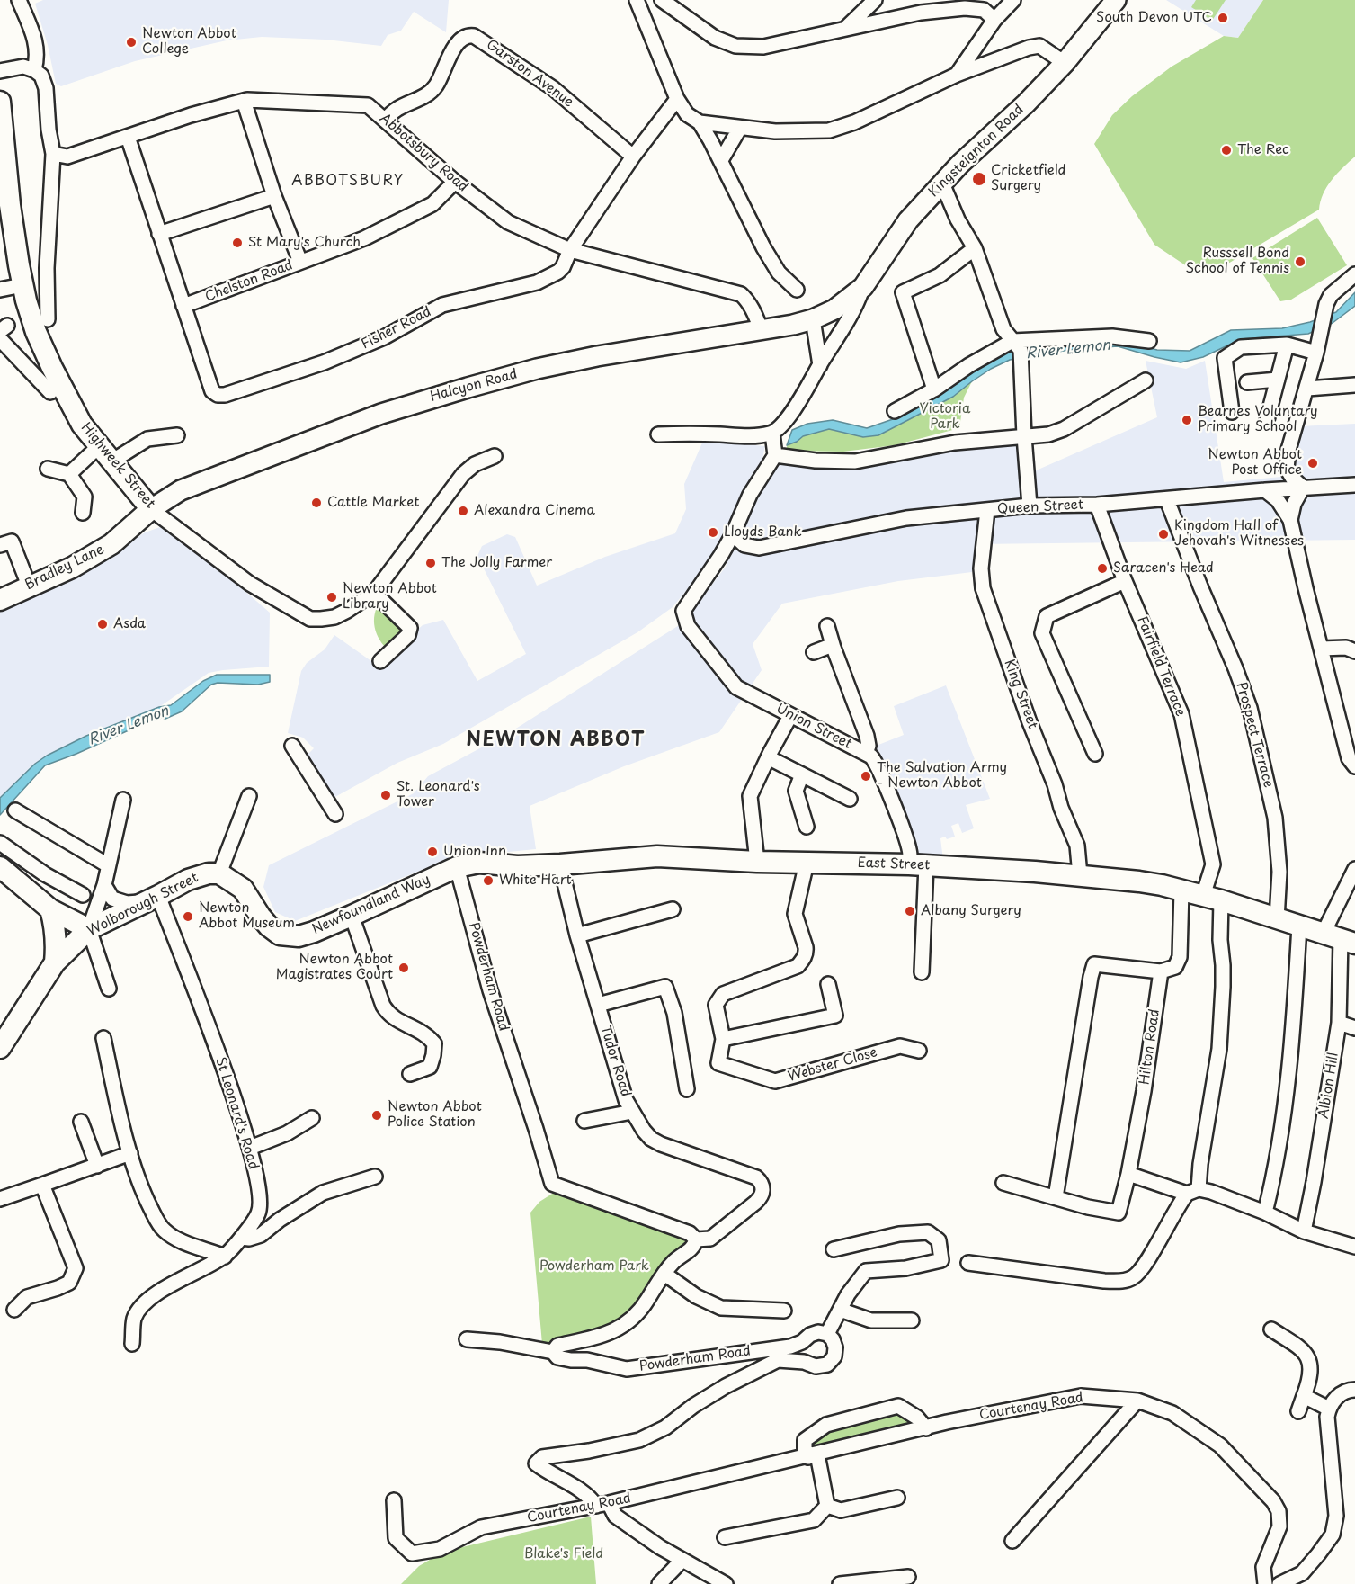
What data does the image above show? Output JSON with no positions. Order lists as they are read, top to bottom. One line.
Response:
{"streets":{"main road":["Kingsteignton Road","Halcyon Road","Highweek Street","Bradley Lane","East Street","Wolborough Street","Newfoundland Way"],"street":["Garston Avenue","Abbotsbury Road","Chelston Road","Fisher Road","Queen Street","Fairfield Terrace","King Street","Union Street","Prospect Terrace","Powderham Road","Hilton Road","Tudor Road","Webster Close","Albion Hill","St Leonard's Road","Courtenay Road"]},"crossings":[["Garston Avenue","Abbotsbury Road"],["Garston Avenue","Fisher Road"],["Kingsteignton Road","Halcyon Road"],["Abbotsbury Road","Chelston Road"],["Abbotsbury Road","Fisher Road"],["Abbotsbury Road","Halcyon Road"],["Chelston Road","Fisher Road"],["Halcyon Road","Highweek Street"],["Halcyon Road","Bradley Lane"],["Highweek Street","Bradley Lane"],["Queen Street","Fairfield Terrace"],["Queen Street","King Street"],["Queen Street","Union Street"],["Queen Street","Prospect Terrace"],["Fairfield Terrace","East Street"],["King Street","East Street"],["Union Street","East Street"],["Prospect Terrace","East Street"],["East Street","Newfoundland Way"],["East Street","Powderham Road"],["East Street","Tudor Road"],["East Street","Webster Close"],["East Street","Albion Hill"],["Wolborough Street","Newfoundland Way"],["Wolborough Street","St Leonard's Road"],["Newfoundland Way","Powderham Road"],["Powderham Road","Tudor Road"],["Powderham Road","Courtenay Road"]],"districts":["ABBOTSBURY","NEWTON ABBOT"],"water":["River Lemon"],"parks":["Victoria Park","Powderham Park","Blake's Field"],"places":["South Devon UTC","Newton Abbot College","The Rec","Cricketfield Surgery","St Mary's Church","Russsell Bond School of Tennis","Bearnes Voluntary Primary School","Newton Abbot Post Office","Cattle Market","Alexandra Cinema","Lloyds Bank","Kingdom Hall of Jehovah's Witnesses","The Jolly Farmer","Saracen's Head","Newton Abbot Library","Asda","The Salvation Army - Newton Abbot","St. Leonard's Tower","Union Inn","White Hart","Albany Surgery","Newton Abbot Museum","Newton Abbot Magistrates Court","Newton Abbot Police Station"]}
